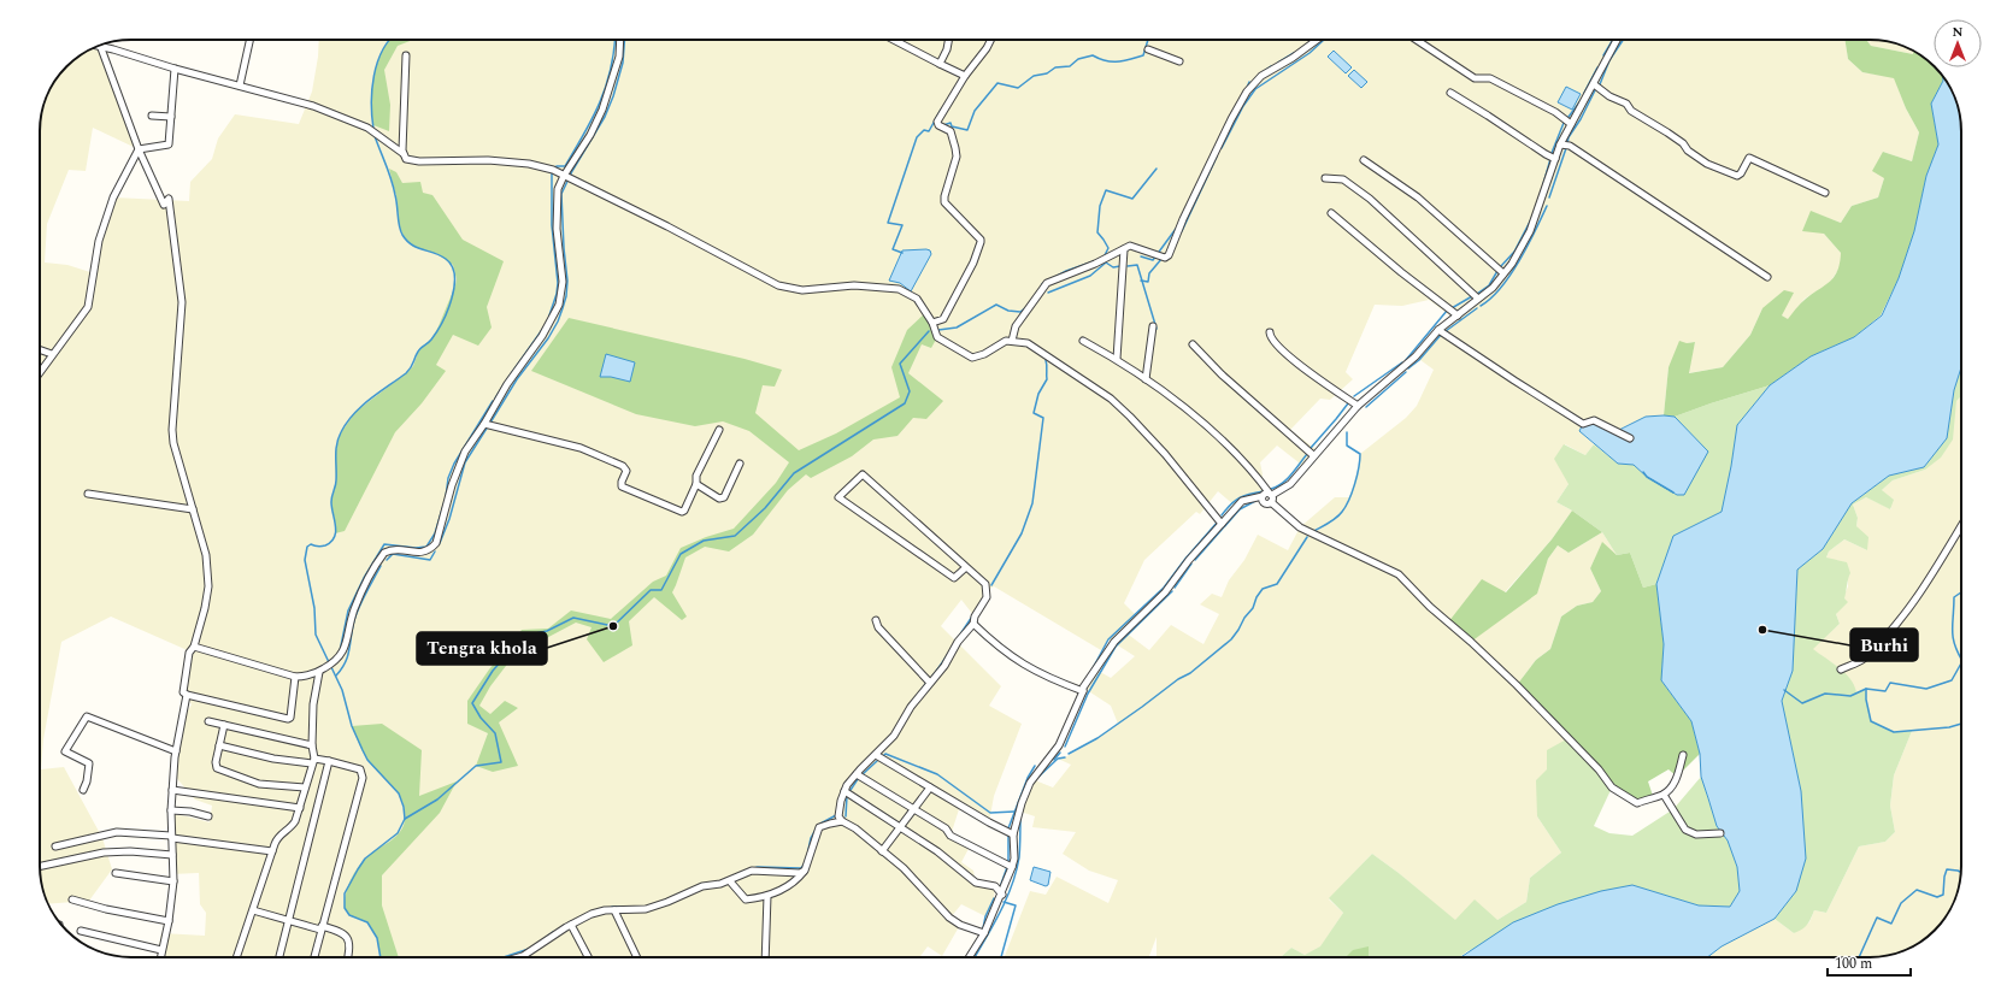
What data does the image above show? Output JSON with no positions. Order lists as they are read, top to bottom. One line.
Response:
{"places":["Tengra khola","Burhi"],"scale_bar":"100 m","north":"top"}
